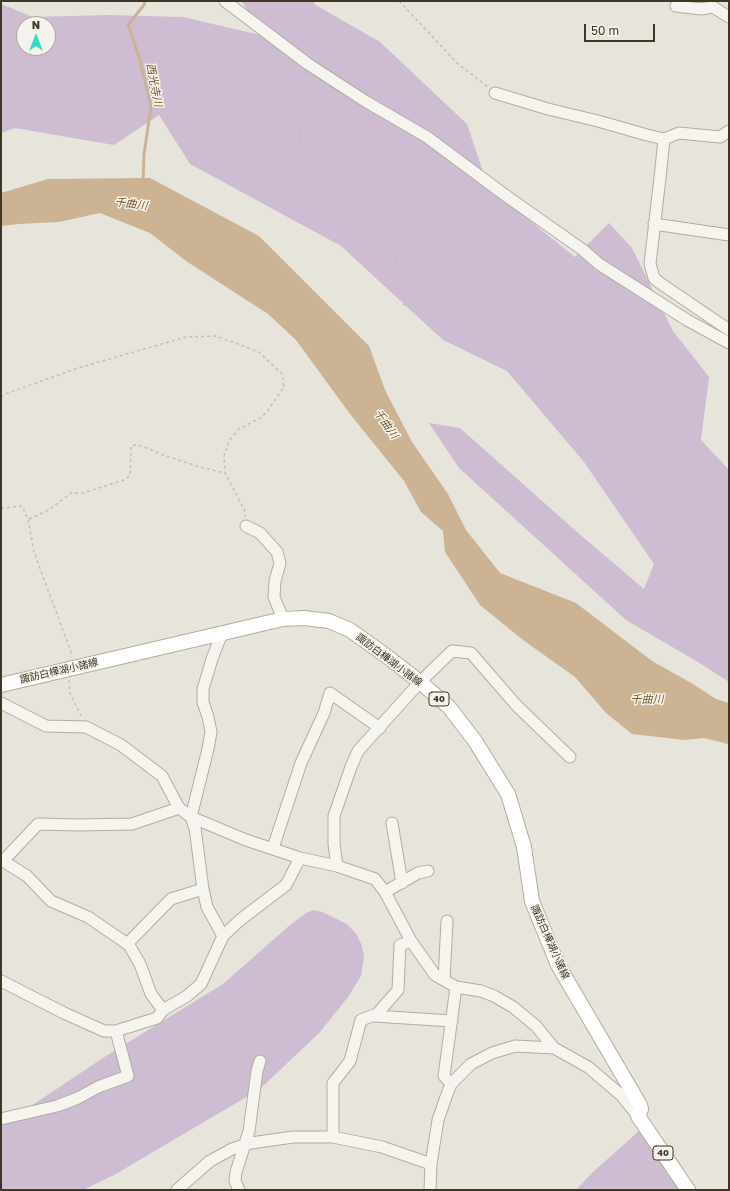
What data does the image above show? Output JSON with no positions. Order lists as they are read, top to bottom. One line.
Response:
{"streets":{"main road":["諏訪白樺湖小諸線","40"]},"water":["西光寺川","千曲川"],"scale_bar":"50 m","north":"top"}
